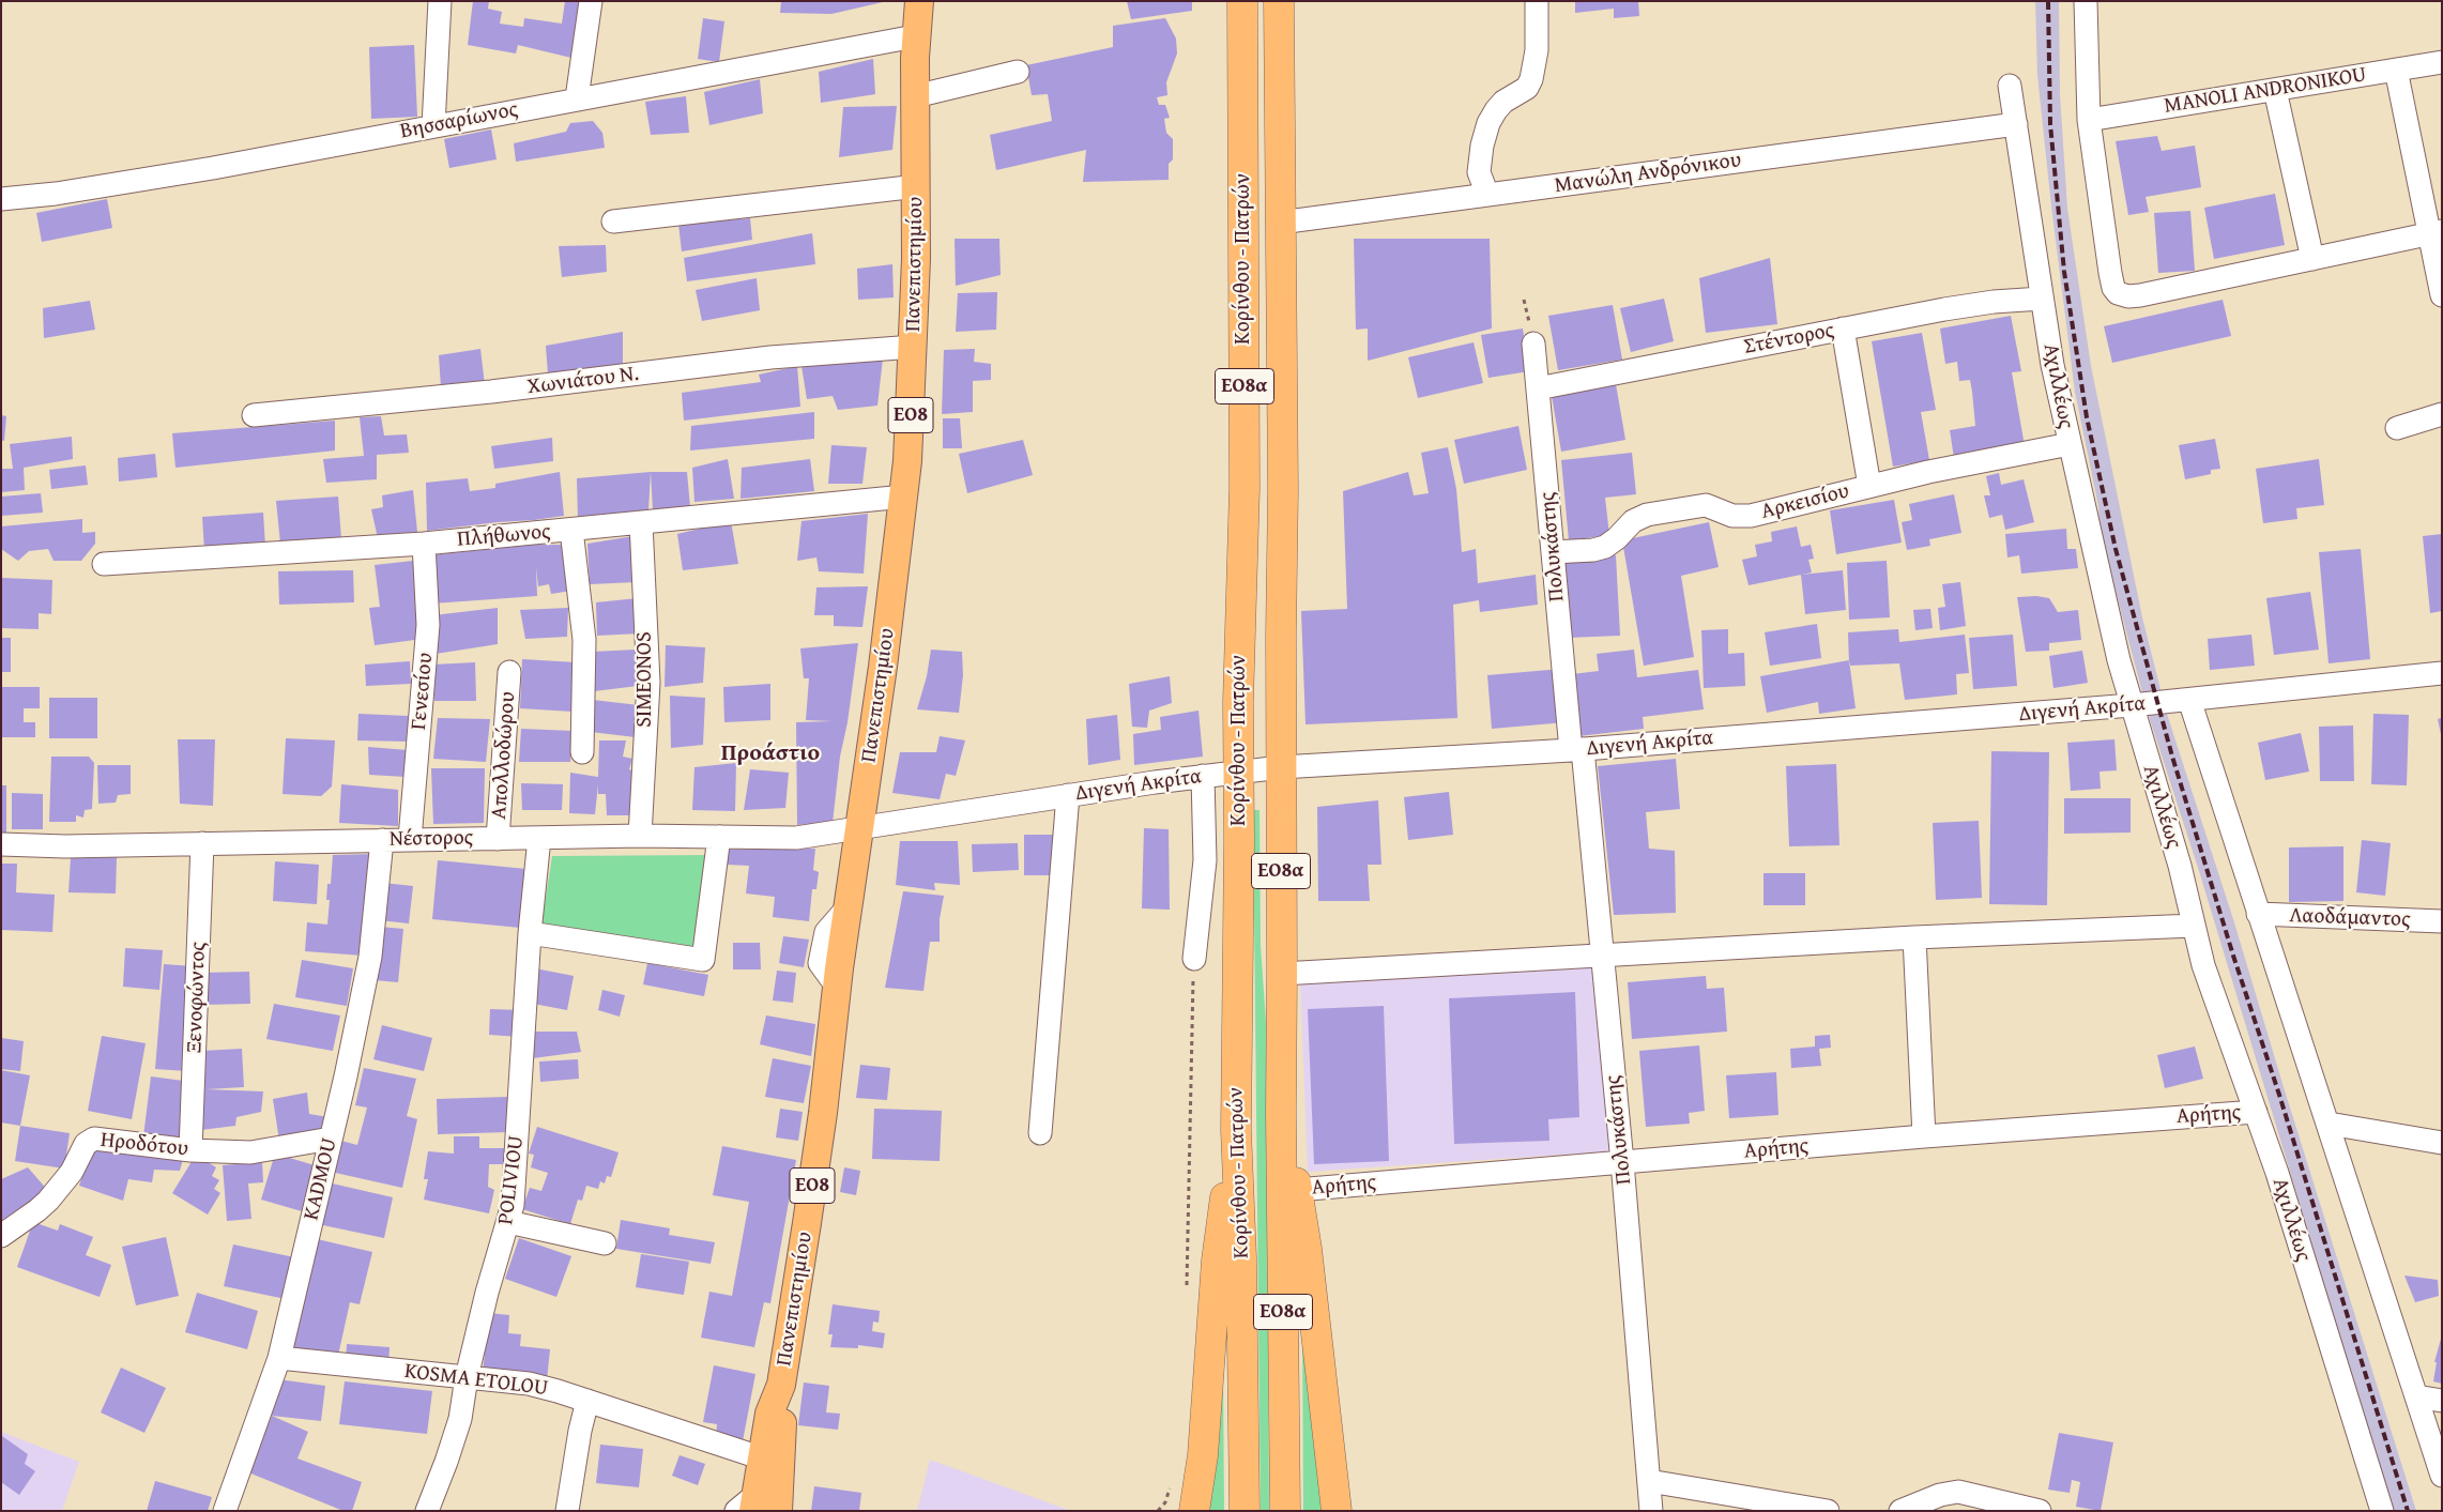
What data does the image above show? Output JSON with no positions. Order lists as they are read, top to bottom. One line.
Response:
{"streets":{"highway":["Κορίνθου - Πατρών","ΕΟ8α"],"main road":["Πανεπιστημίου","ΕΟ8"],"street":["MANOLI ANDRONIKOU","Βησσαρίωνος","Μανώλη Ανδρόνικου","Στέντορος","Χωνιάτου Ν.","Αχιλλέως","Αρκεισίου","Πλήθωνος","Πολυκάστης","SIMEONOS","Γενεσίου","Διγενή Ακρίτα","Απολλοδώρου","Νέστορος","Λαοδάμαντος","Ξενοφώντος","Αρήτης","Ηροδότου","KADMOU","POLIVIOU","KOSMA ETOLOU"]},"crossings":[["Βησσαρίωνος","Πανεπιστημίου"],["Μανώλη Ανδρόνικου","Κορίνθου - Πατρών"],["Μανώλη Ανδρόνικου","Αχιλλέως"],["Κορίνθου - Πατρών","Διγενή Ακρίτα"],["Πανεπιστημίου","Χωνιάτου Ν."],["Πανεπιστημίου","Πλήθωνος"],["Πανεπιστημίου","Διγενή Ακρίτα"],["Πανεπιστημίου","Νέστορος"],["Πανεπιστημίου","KOSMA ETOLOU"],["Στέντορος","Αχιλλέως"],["Στέντορος","Πολυκάστης"],["Αχιλλέως","Αρκεισίου"],["Αχιλλέως","Διγενή Ακρίτα"],["Αχιλλέως","Αρήτης"],["Αρκεισίου","Πολυκάστης"],["Πλήθωνος","SIMEONOS"],["Πλήθωνος","Γενεσίου"],["Πολυκάστης","Διγενή Ακρίτα"],["Πολυκάστης","Αρήτης"],["SIMEONOS","Νέστορος"],["Γενεσίου","Νέστορος"],["Διγενή Ακρίτα","Νέστορος"],["Απολλοδώρου","Νέστορος"],["Νέστορος","Ξενοφώντος"],["Νέστορος","KADMOU"],["Νέστορος","POLIVIOU"],["Ξενοφώντος","Ηροδότου"],["Ηροδότου","KADMOU"],["KADMOU","KOSMA ETOLOU"],["POLIVIOU","KOSMA ETOLOU"]],"districts":["Προάστιο"]}
